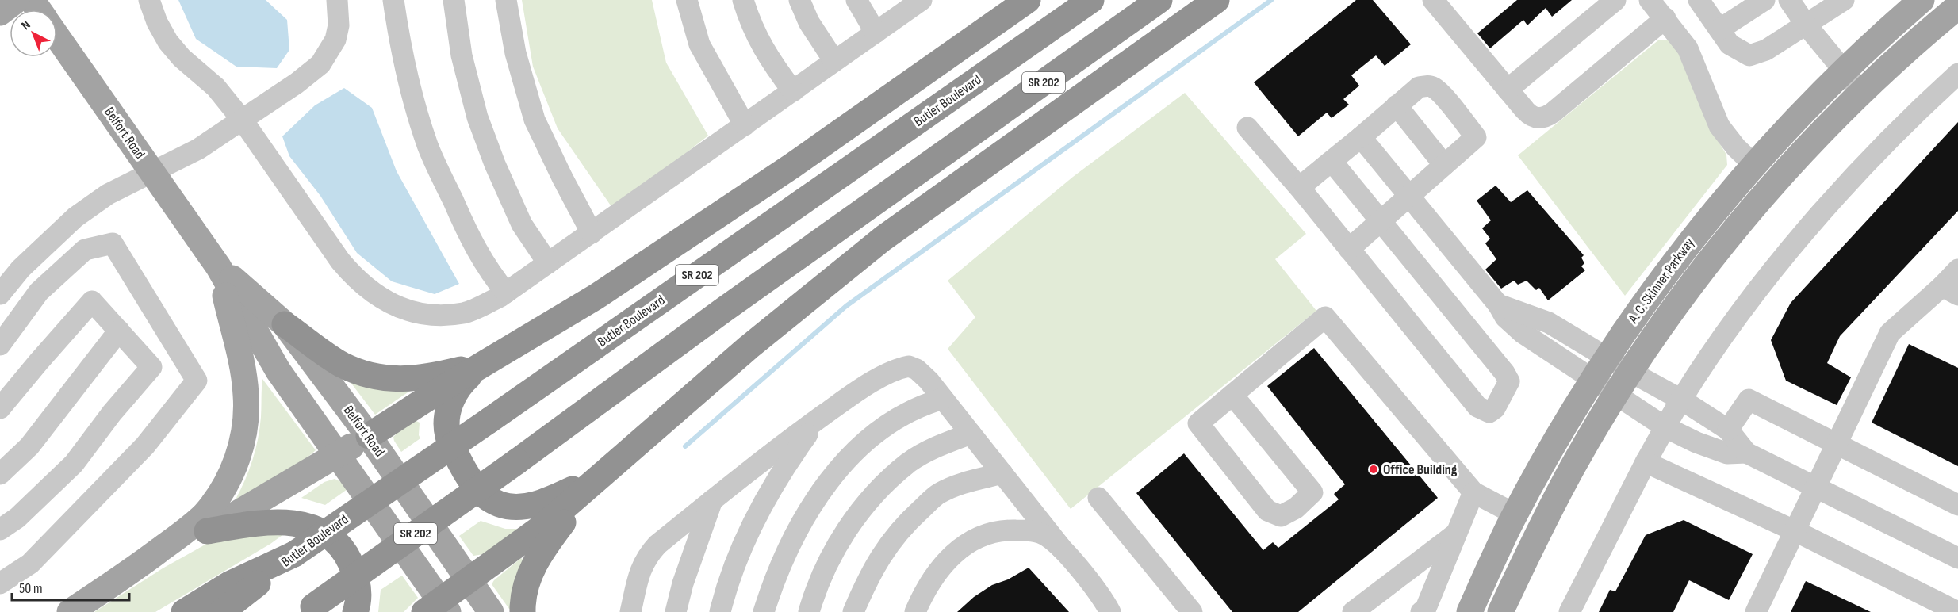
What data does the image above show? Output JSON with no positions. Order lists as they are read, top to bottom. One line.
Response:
{"streets":{"highway":["SR 202","Butler Boulevard"],"main road":["Belfort Road","A. C. Skinner Parkway"]},"places":["Office Building"],"scale_bar":"50 m","north":"top left"}
